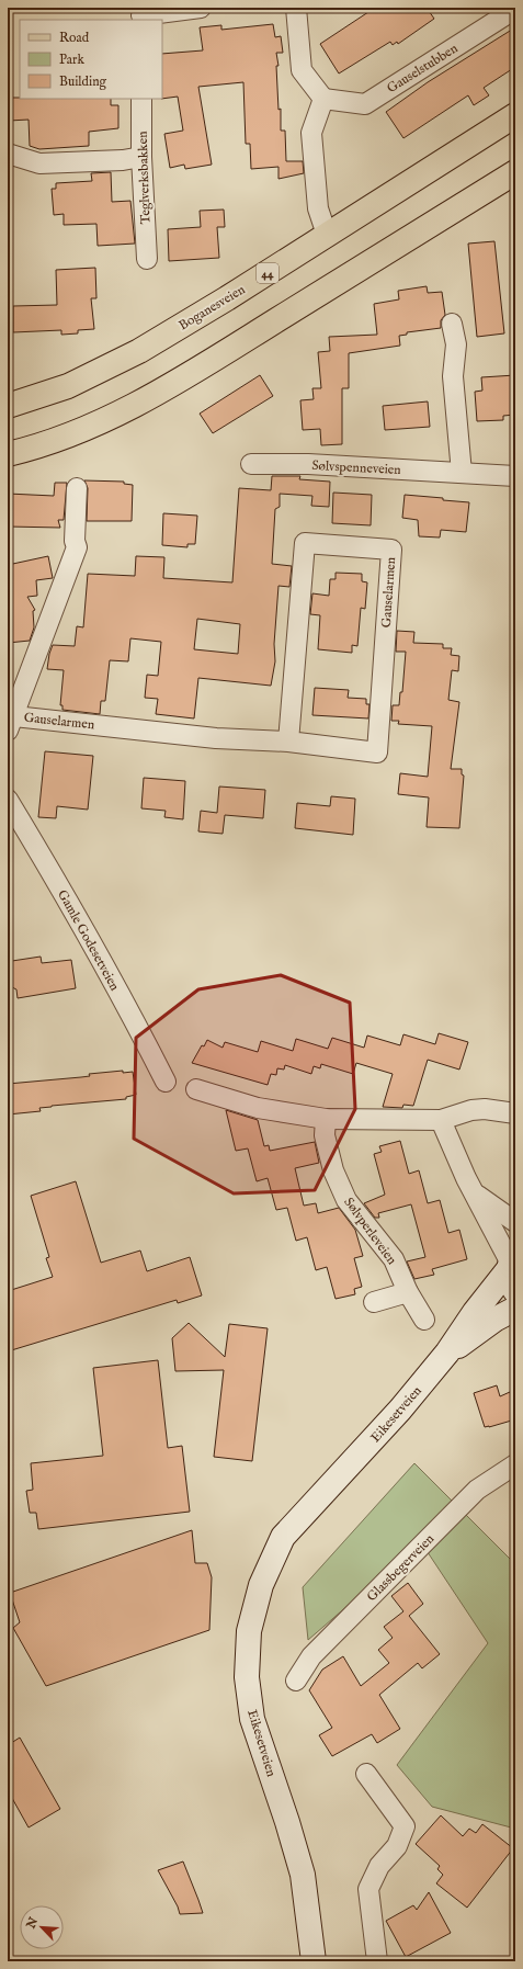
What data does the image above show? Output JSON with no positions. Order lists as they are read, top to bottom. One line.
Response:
{"streets":{"main road":["44","Boganesveien","Eikesetveien"],"street":["Gauselstubben","Teglverksbakken","Sølvspenneveien","Gauselarmen","Gamle Godesetveien","Sølvperleveien","Glassbegerveien"]},"legend":["Road","Park","Building"],"north":"top left"}
